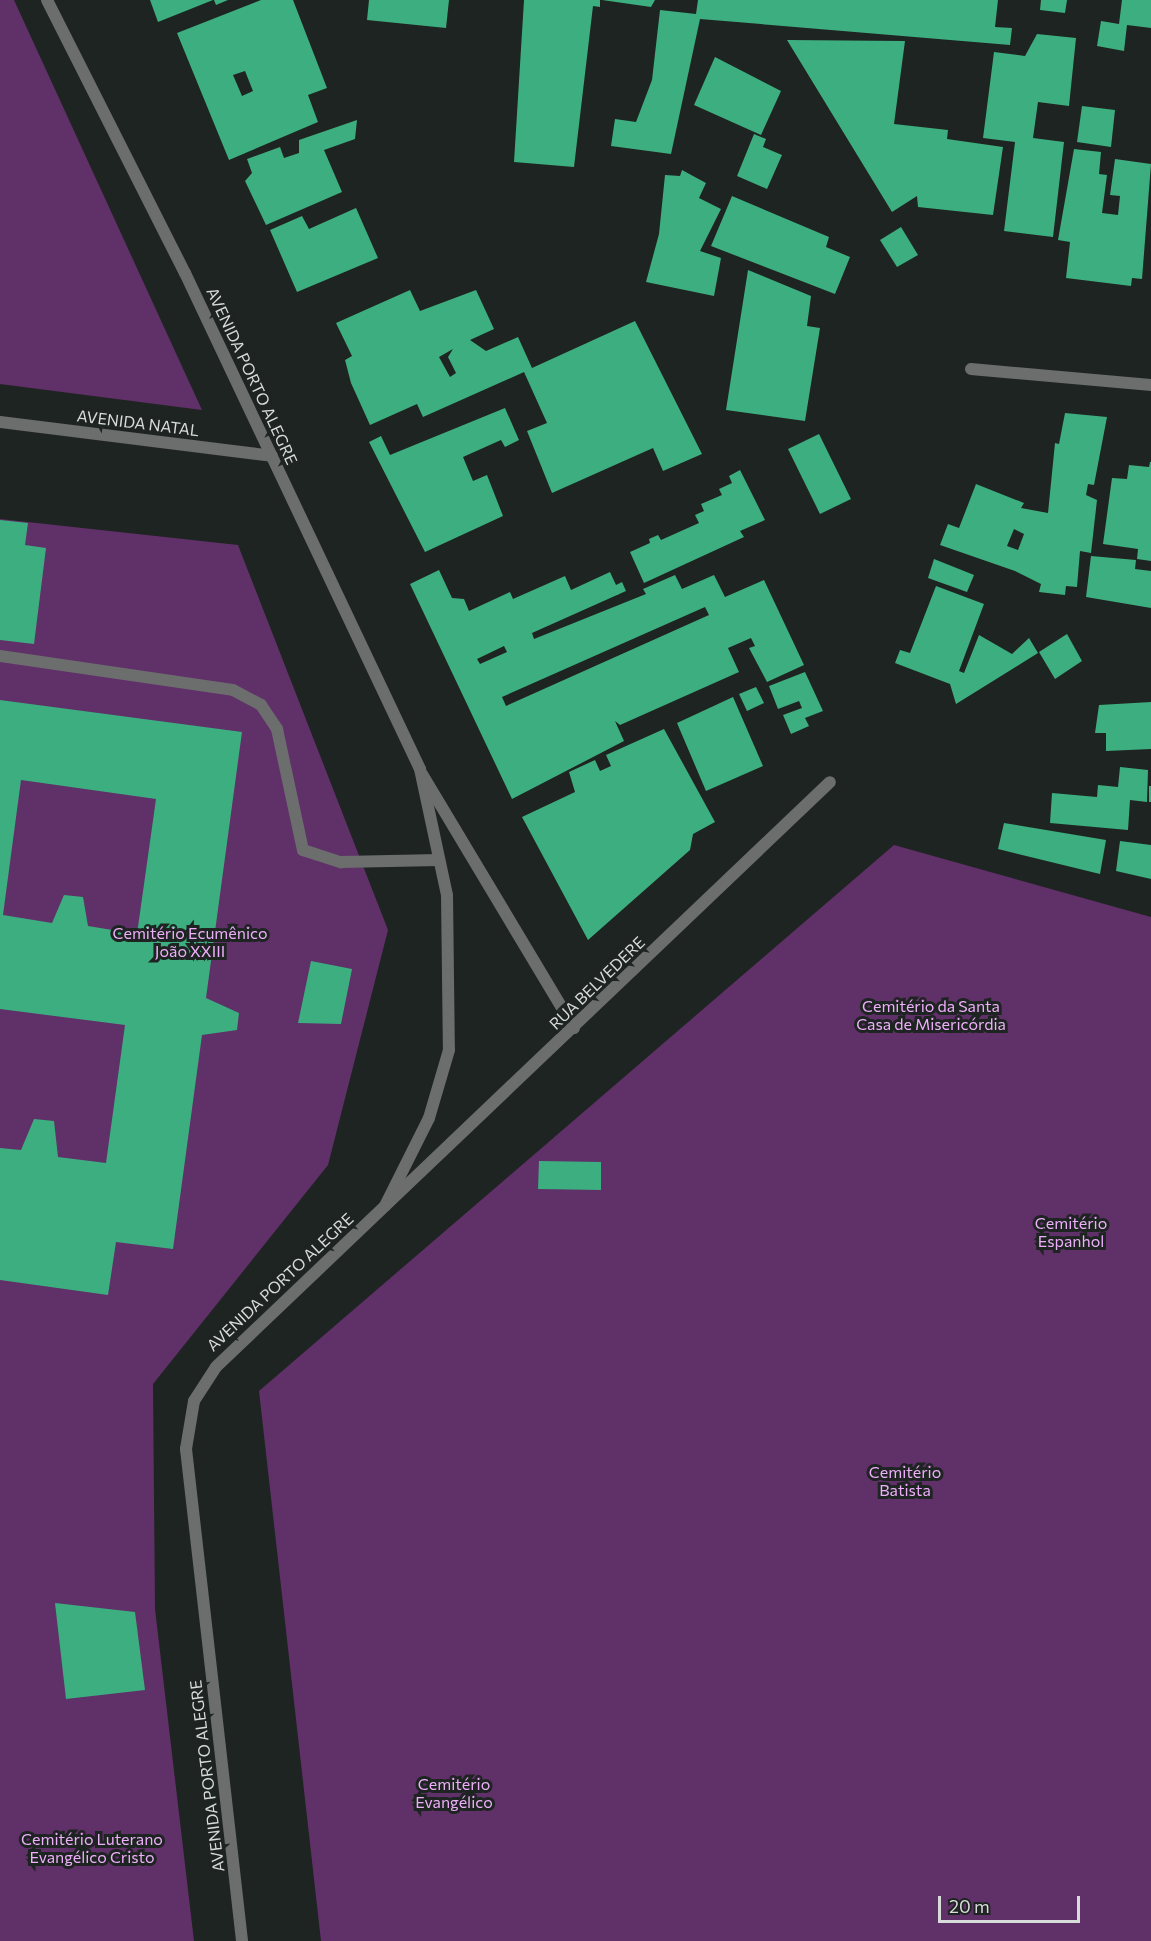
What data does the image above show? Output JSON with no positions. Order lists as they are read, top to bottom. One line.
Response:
{"streets":{"street":["AVENIDA PORTO ALEGRE","AVENIDA NATAL","RUA BELVEDERE"]},"crossings":[["AVENIDA PORTO ALEGRE","AVENIDA NATAL"],["AVENIDA PORTO ALEGRE","RUA BELVEDERE"]],"parks":["Cemitério Ecumênico João XXIII","Cemitério da Santa Casa de Misericórdia","Cemitério Espanhol","Cemitério Batista","Cemitério Evangélico","Cemitério Luterano Evangélico Cristo"],"scale_bar":"20 m"}
